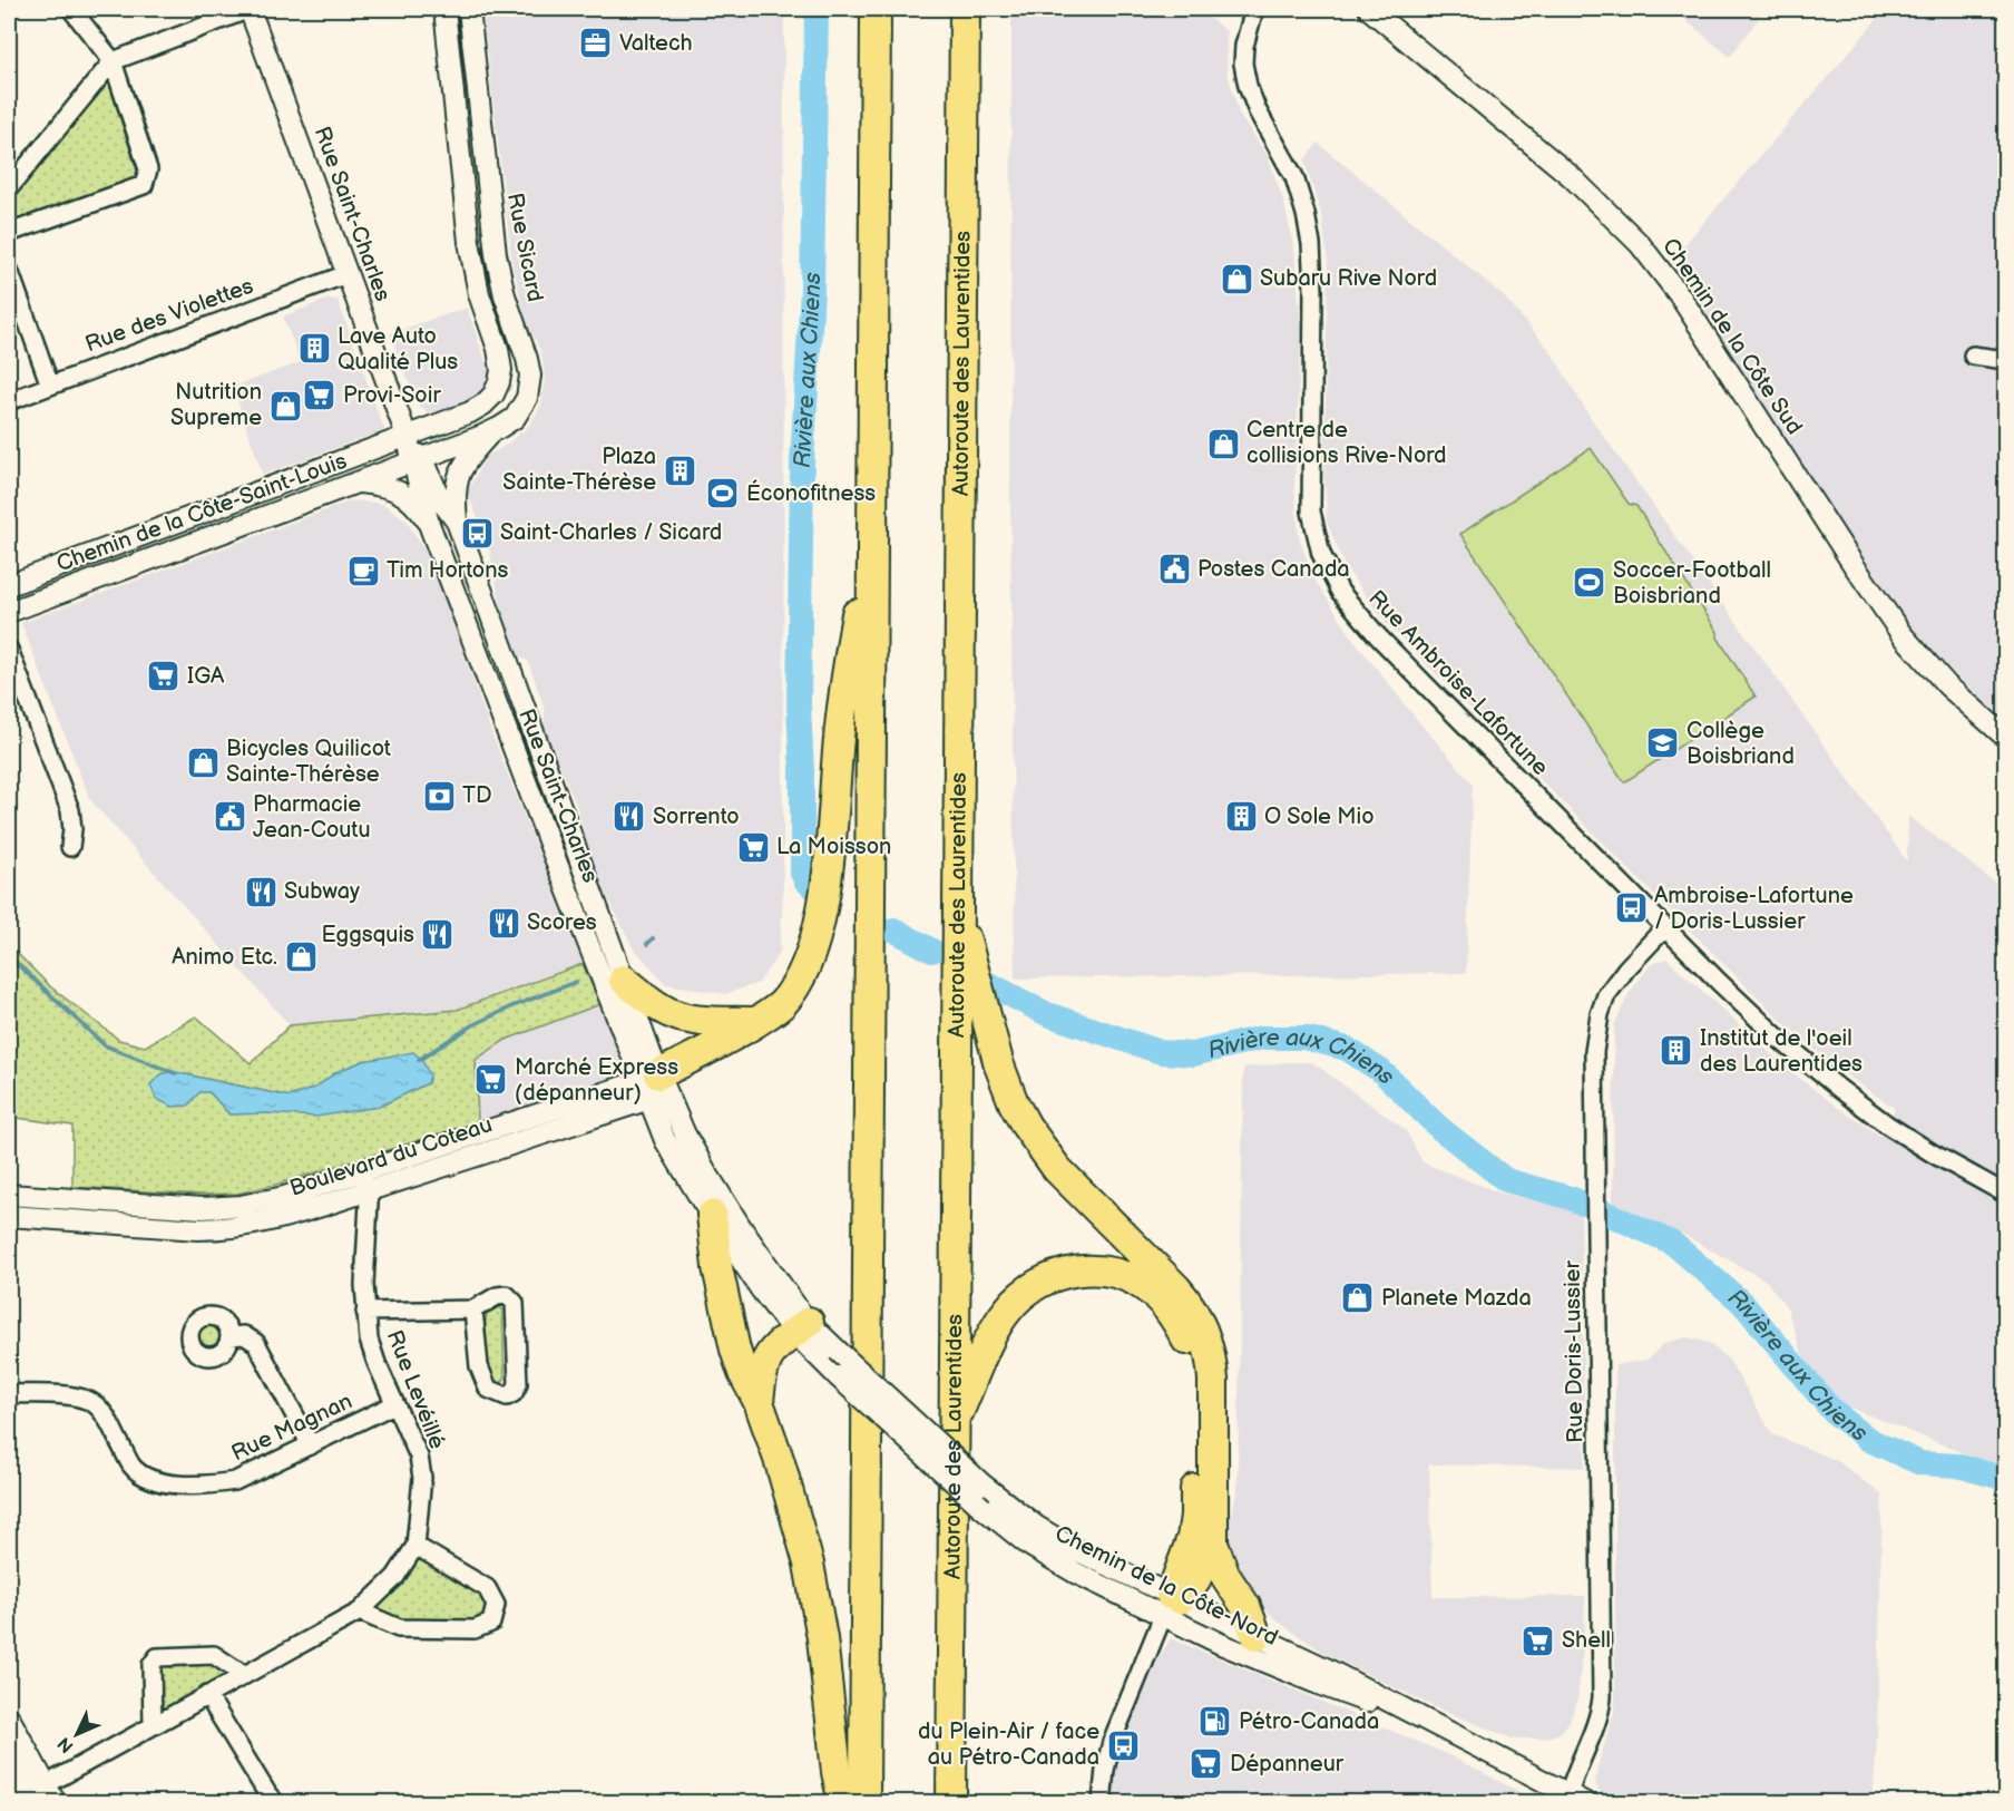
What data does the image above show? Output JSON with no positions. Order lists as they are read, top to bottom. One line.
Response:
{"streets":{"highway":["Autoroute des Laurentides"],"street":["Rue Saint-Charles","Rue Sicard","Rue des Violettes","Chemin de la Côte Sud","Chemin de la Côte-Saint-Louis","Rue Ambroise-Lafortune","Boulevard du Coteau","Rue Doris-Lussier","Rue Levéillé","Rue Magnan","Chemin de la Côte-Nord"]},"crossings":[["Rue Saint-Charles","Rue Sicard"],["Rue Saint-Charles","Rue des Violettes"],["Rue Saint-Charles","Chemin de la Côte-Saint-Louis"],["Rue Saint-Charles","Boulevard du Coteau"],["Rue Saint-Charles","Chemin de la Côte-Nord"],["Rue Sicard","Chemin de la Côte-Saint-Louis"],["Rue Ambroise-Lafortune","Rue Doris-Lussier"],["Boulevard du Coteau","Rue Levéillé"],["Rue Doris-Lussier","Chemin de la Côte-Nord"],["Rue Levéillé","Rue Magnan"]],"water":["Rivière aux Chiens"],"places":{"office":["Valtech"],"shop":["Subaru Rive Nord","Nutrition Supreme","Centre de collisions Rive-Nord","Bicycles Quilicot Sainte-Thérèse","Animo Etc.","Planete Mazda"],"building":["Lave Auto Qualité Plus","Plaza Sainte-Thérèse","O Sole Mio","Institut de l'oeil des Laurentides"],"supermarket":["Provi-Soir","IGA","La Moisson","Marché Express (dépanneur)","Shell","Dépanneur"],"sports":["Éconofitness","Soccer-Football Boisbriand"],"bus stop":["Saint-Charles / Sicard","Ambroise-Lafortune / Doris-Lussier","du Plein-Air / face au Pétro-Canada"],"public building":["Postes Canada","Pharmacie Jean-Coutu"],"cafe":["Tim Hortons"],"school or university":["Collège Boisbriand"],"bank":["TD"],"restaurant":["Sorrento","Subway","Scores","Eggsquis"],"fuel station":["Pétro-Canada"]},"north":"bottom left"}
